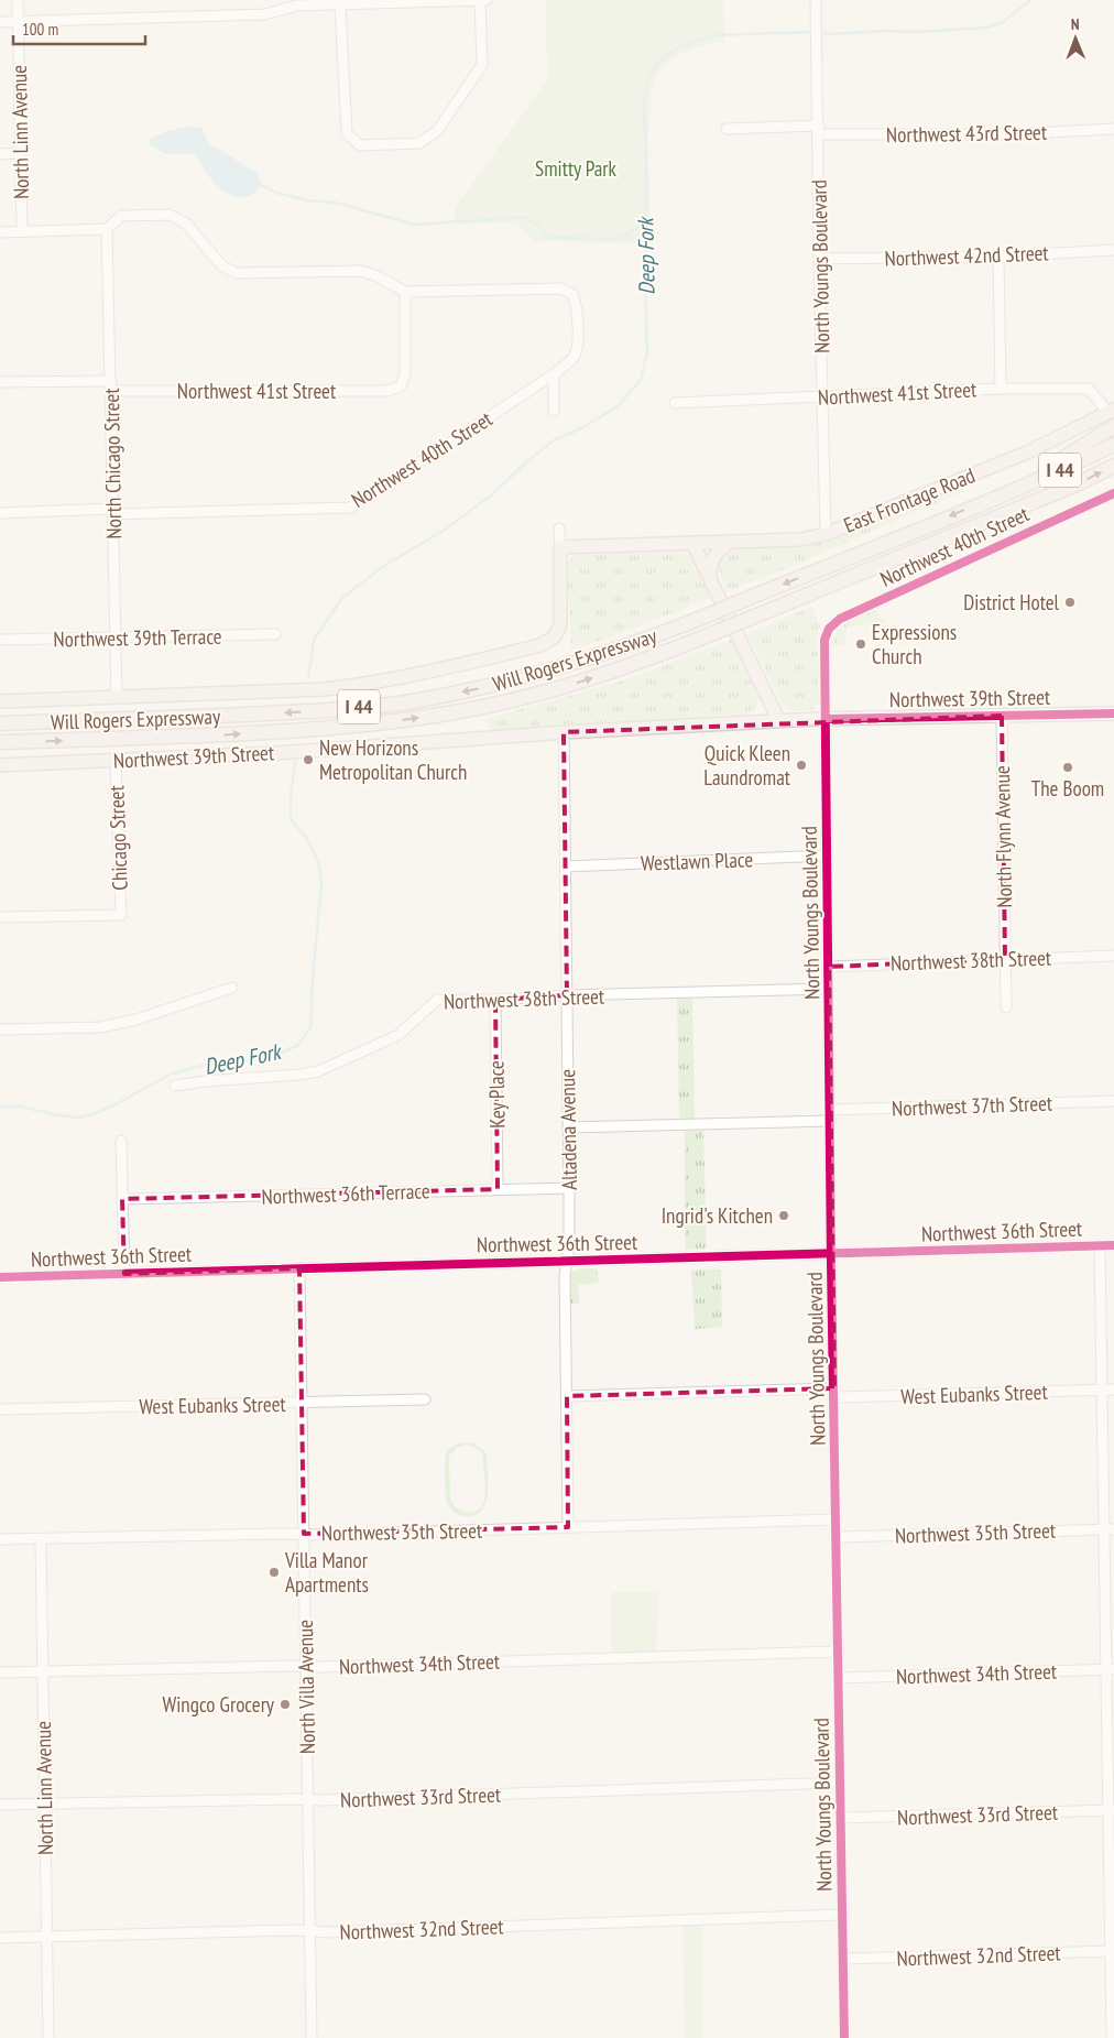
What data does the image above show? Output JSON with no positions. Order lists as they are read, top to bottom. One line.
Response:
{"streets":{"highway":["I 44","Will Rogers Expressway"],"main road":["East Frontage Road","Northwest 39th Street"],"street":["North Linn Avenue","Northwest 43rd Street","Northwest 42nd Street","North Youngs Boulevard","Northwest 41st Street","Northwest 40th Street","North Chicago Street","Northwest 39th Terrace","North Flynn Avenue","Chicago Street","Westlawn Place","Northwest 38th Street","Key Place","Northwest 37th Street","Altadena Avenue","Northwest 36th Terrace","Northwest 36th Street","West Eubanks Street","Northwest 35th Street","Northwest 34th Street","North Villa Avenue","Northwest 33rd Street","Northwest 32nd Street"]},"crossings":[["North Linn Avenue","Northwest 35th Street"],["North Linn Avenue","Northwest 34th Street"],["North Linn Avenue","Northwest 33rd Street"],["North Linn Avenue","Northwest 32nd Street"],["Northwest 43rd Street","North Youngs Boulevard"],["Northwest 42nd Street","North Youngs Boulevard"],["North Youngs Boulevard","Northwest 41st Street"],["North Youngs Boulevard","Northwest 40th Street"],["North Youngs Boulevard","East Frontage Road"],["North Youngs Boulevard","Northwest 39th Street"],["North Youngs Boulevard","Westlawn Place"],["North Youngs Boulevard","Northwest 38th Street"],["North Youngs Boulevard","Northwest 37th Street"],["North Youngs Boulevard","Northwest 36th Street"],["North Youngs Boulevard","West Eubanks Street"],["North Youngs Boulevard","Northwest 35th Street"],["North Youngs Boulevard","Northwest 34th Street"],["North Youngs Boulevard","Northwest 33rd Street"],["North Youngs Boulevard","Northwest 32nd Street"],["Northwest 41st Street","North Chicago Street"],["Northwest 41st Street","East Frontage Road"],["Northwest 40th Street","North Chicago Street"],["North Chicago Street","Northwest 39th Terrace"],["Northwest 39th Street","North Flynn Avenue"],["Northwest 39th Street","Chicago Street"],["Northwest 39th Street","Altadena Avenue"],["North Flynn Avenue","Northwest 38th Street"],["Westlawn Place","Altadena Avenue"],["Northwest 38th Street","Key Place"],["Northwest 38th Street","Altadena Avenue"],["Key Place","Northwest 36th Terrace"],["Northwest 37th Street","Altadena Avenue"],["Altadena Avenue","Northwest 36th Terrace"],["Altadena Avenue","Northwest 36th Street"],["Altadena Avenue","West Eubanks Street"],["Altadena Avenue","Northwest 35th Street"],["Northwest 36th Street","North Villa Avenue"],["West Eubanks Street","North Villa Avenue"],["Northwest 35th Street","North Villa Avenue"],["Northwest 34th Street","North Villa Avenue"],["North Villa Avenue","Northwest 33rd Street"],["North Villa Avenue","Northwest 32nd Street"]],"water":["Deep Fork"],"parks":["Smitty Park"],"places":["District Hotel","Expressions Church","New Horizons Metropolitan Church","Quick Kleen Laundromat","The Boom","Ingrid's Kitchen","Villa Manor Apartments","Wingco Grocery"],"scale_bar":"100 m","north":"top"}
